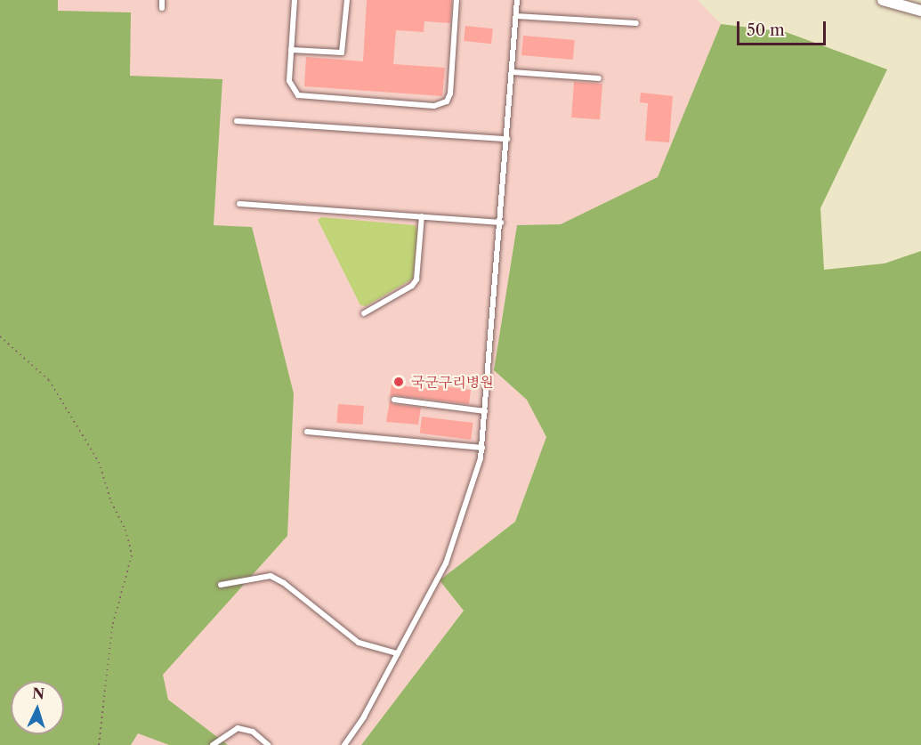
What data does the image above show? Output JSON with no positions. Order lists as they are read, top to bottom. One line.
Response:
{"places":["국군구리병원"],"scale_bar":"50 m","north":"top"}
